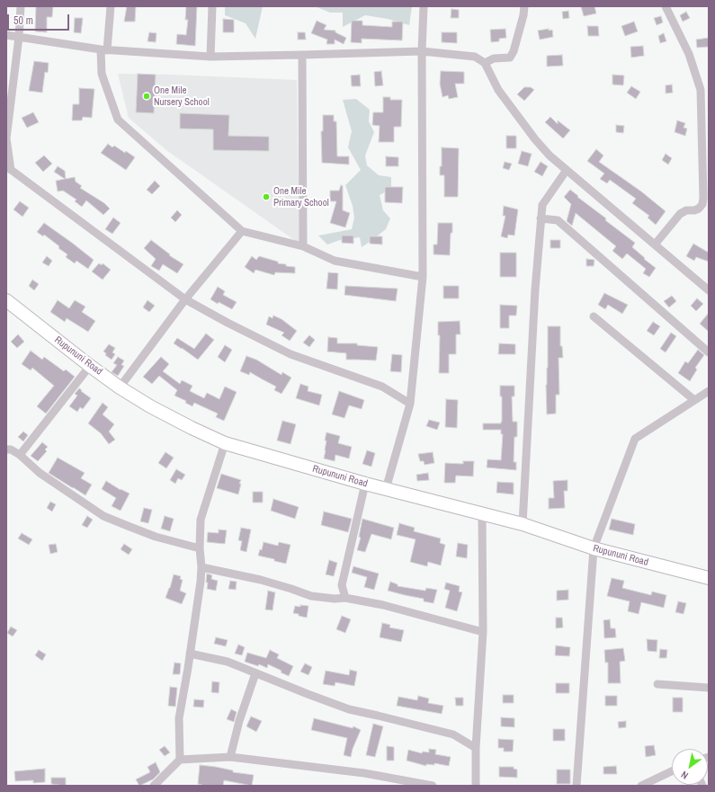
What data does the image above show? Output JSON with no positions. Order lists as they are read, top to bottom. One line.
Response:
{"streets":{"main road":["Rupununi Road"]},"places":["One Mile Nursery School","One Mile Primary School"],"scale_bar":"50 m","north":"bottom left"}
